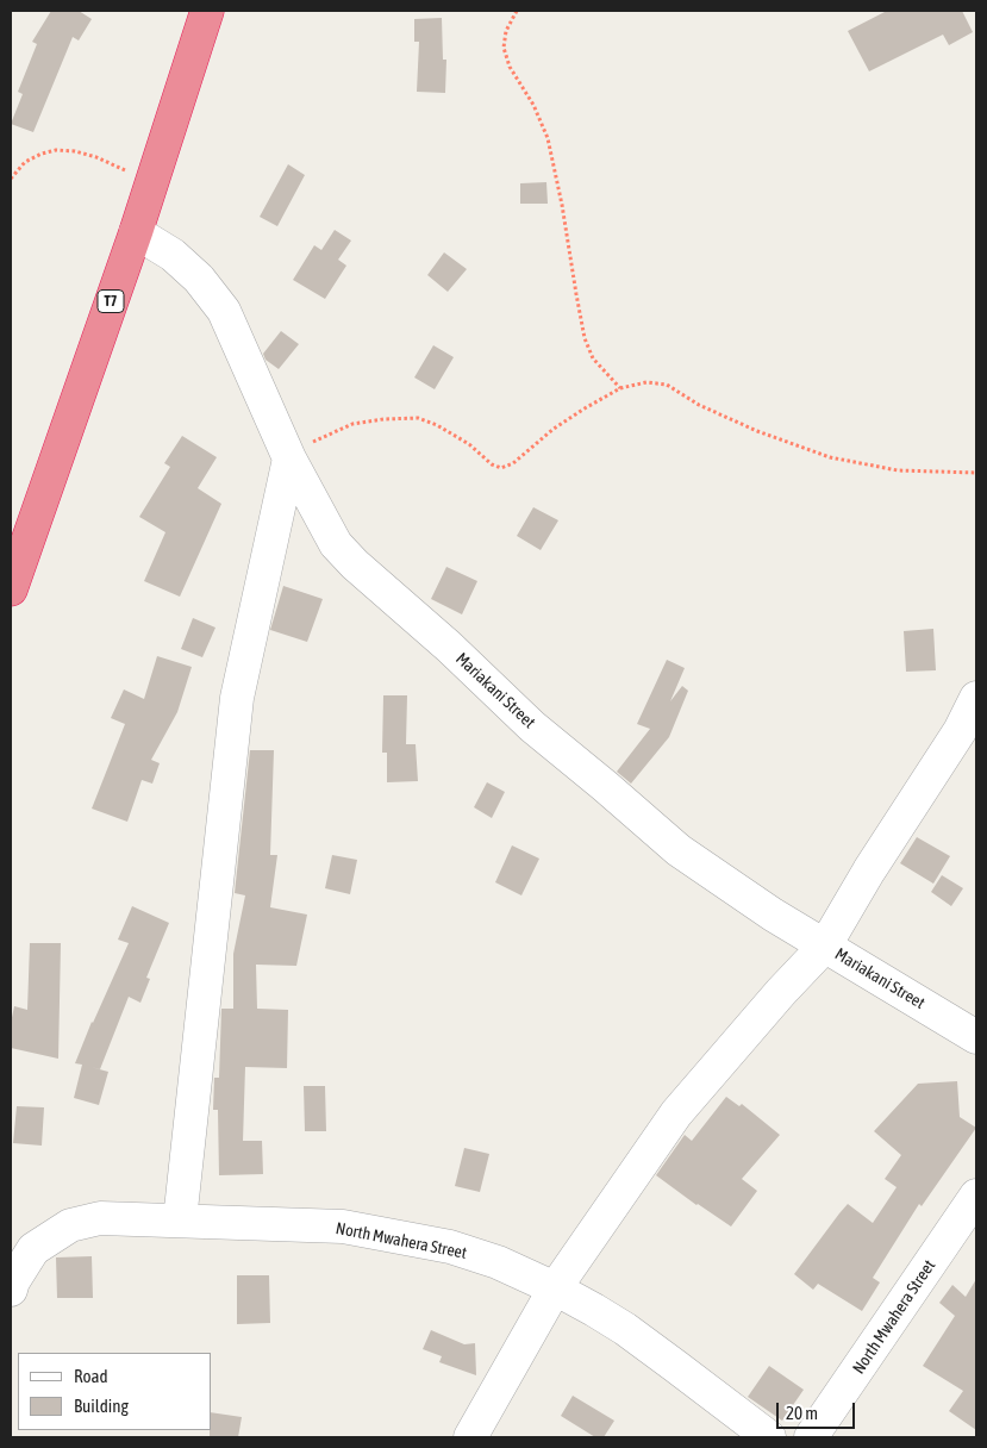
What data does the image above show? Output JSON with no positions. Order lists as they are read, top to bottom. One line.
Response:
{"streets":{"highway":["T7"],"street":["Mariakani Street","North Mwahera Street"]},"crossings":[["T7","Mariakani Street"]],"legend":["Road","Building"],"scale_bar":"20 m"}
